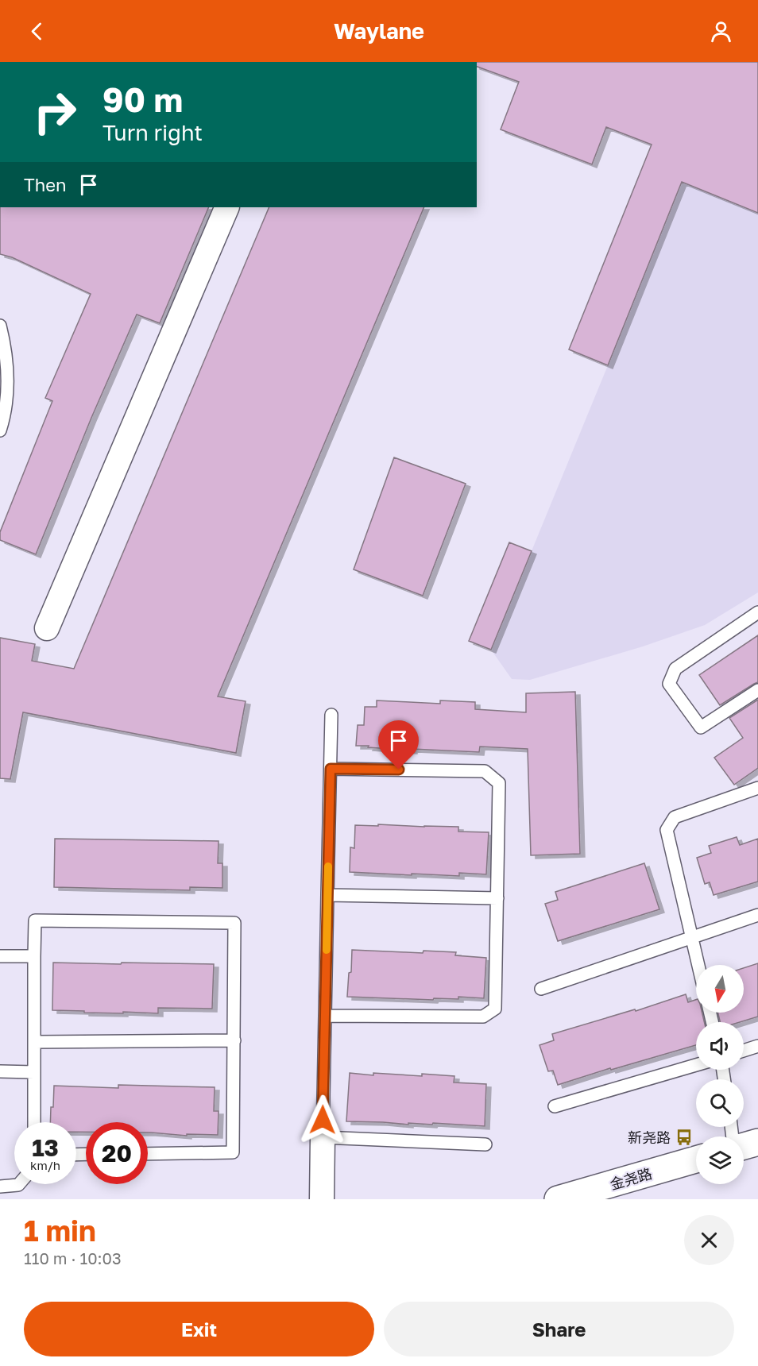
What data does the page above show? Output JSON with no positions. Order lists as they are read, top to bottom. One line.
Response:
{"streets":{"main road":["金尧路"]},"places":{"bus stop":["新尧路"]},"north":"bottom","page":{"header":"Waylane","turn":["90 m","Turn right"],"then":"Then","speed":"13 km/h","limit":"20","heading":["1 min","110 m · 10:03"],"buttons":["Exit","Share"]}}
